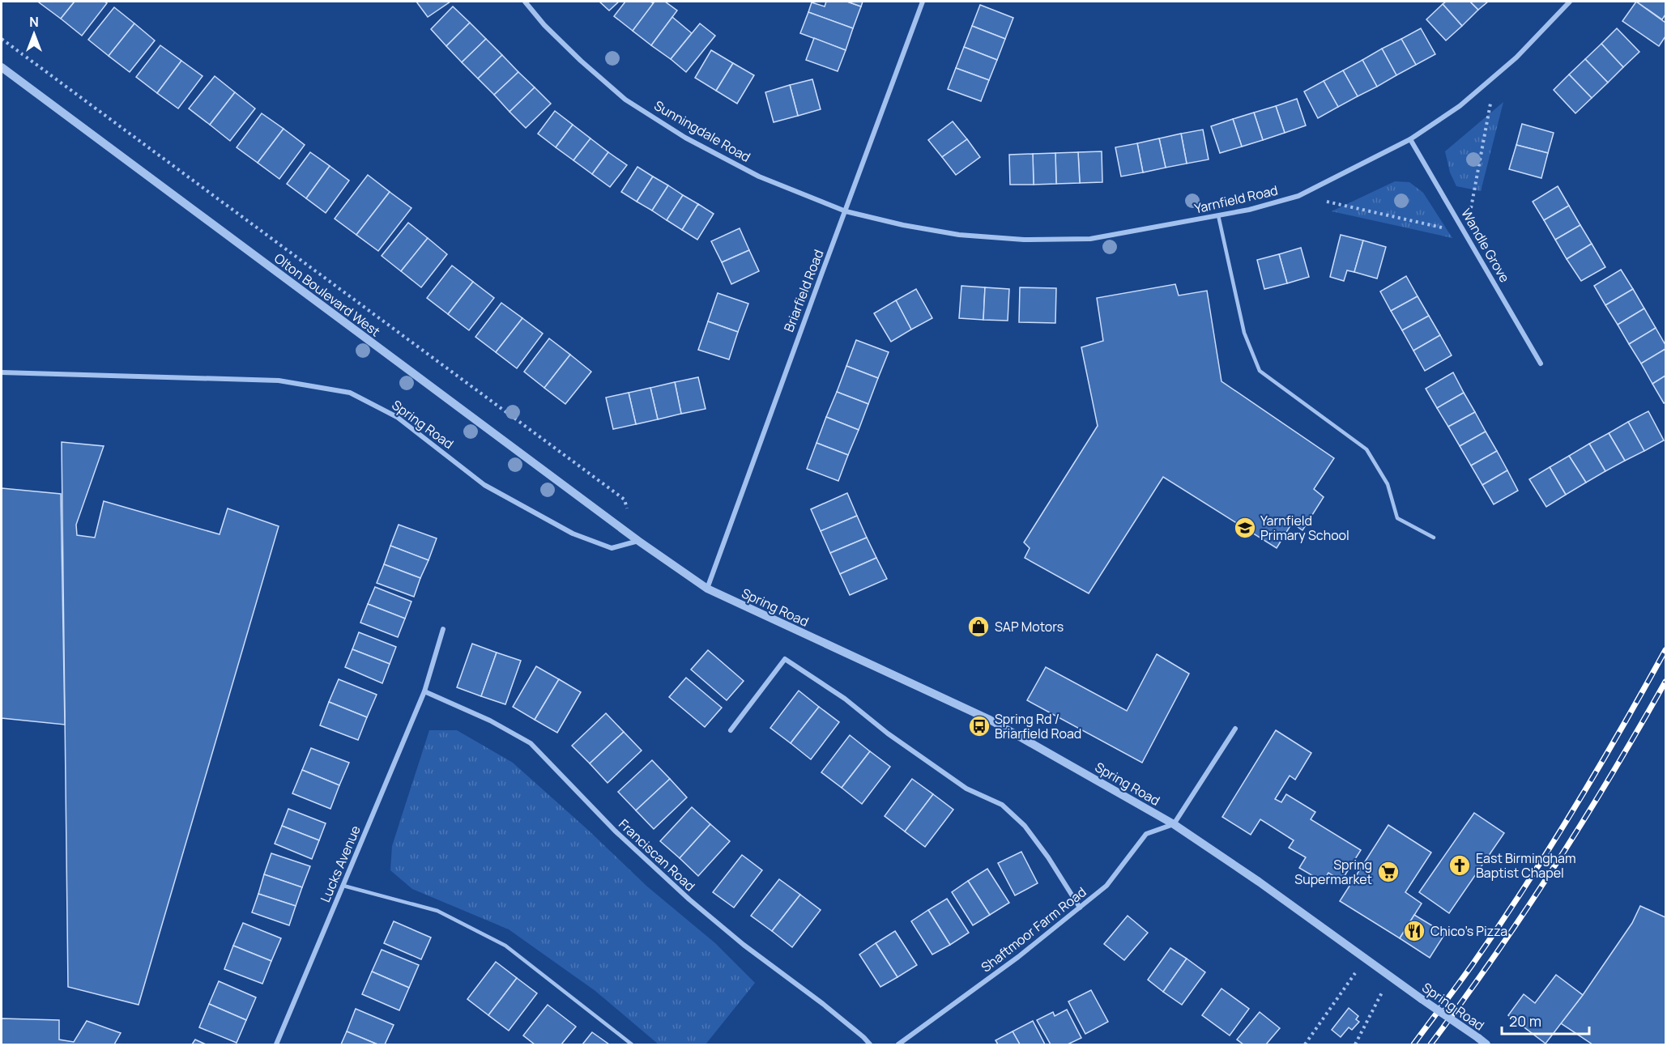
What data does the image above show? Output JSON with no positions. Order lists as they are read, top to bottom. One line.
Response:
{"streets":{"street":["Sunningdale Road","Yarnfield Road","Wandle Grove","Briarfield Road","Olton Boulevard West","Spring Road","Franciscan Road","Lucks Avenue","Shaftmoor Farm Road"]},"crossings":[["Sunningdale Road","Yarnfield Road"],["Sunningdale Road","Briarfield Road"],["Yarnfield Road","Wandle Grove"],["Yarnfield Road","Briarfield Road"],["Briarfield Road","Spring Road"],["Olton Boulevard West","Spring Road"],["Spring Road","Shaftmoor Farm Road"],["Franciscan Road","Lucks Avenue"]],"places":{"school or university":["Yarnfield Primary School"],"shop":["SAP Motors"],"bus stop":["Spring Rd / Briarfield Road"],"church":["East Birmingham Baptist Chapel"],"supermarket":["Spring Supermarket"],"restaurant":["Chico's Pizza"]},"scale_bar":"20 m","north":"top"}
